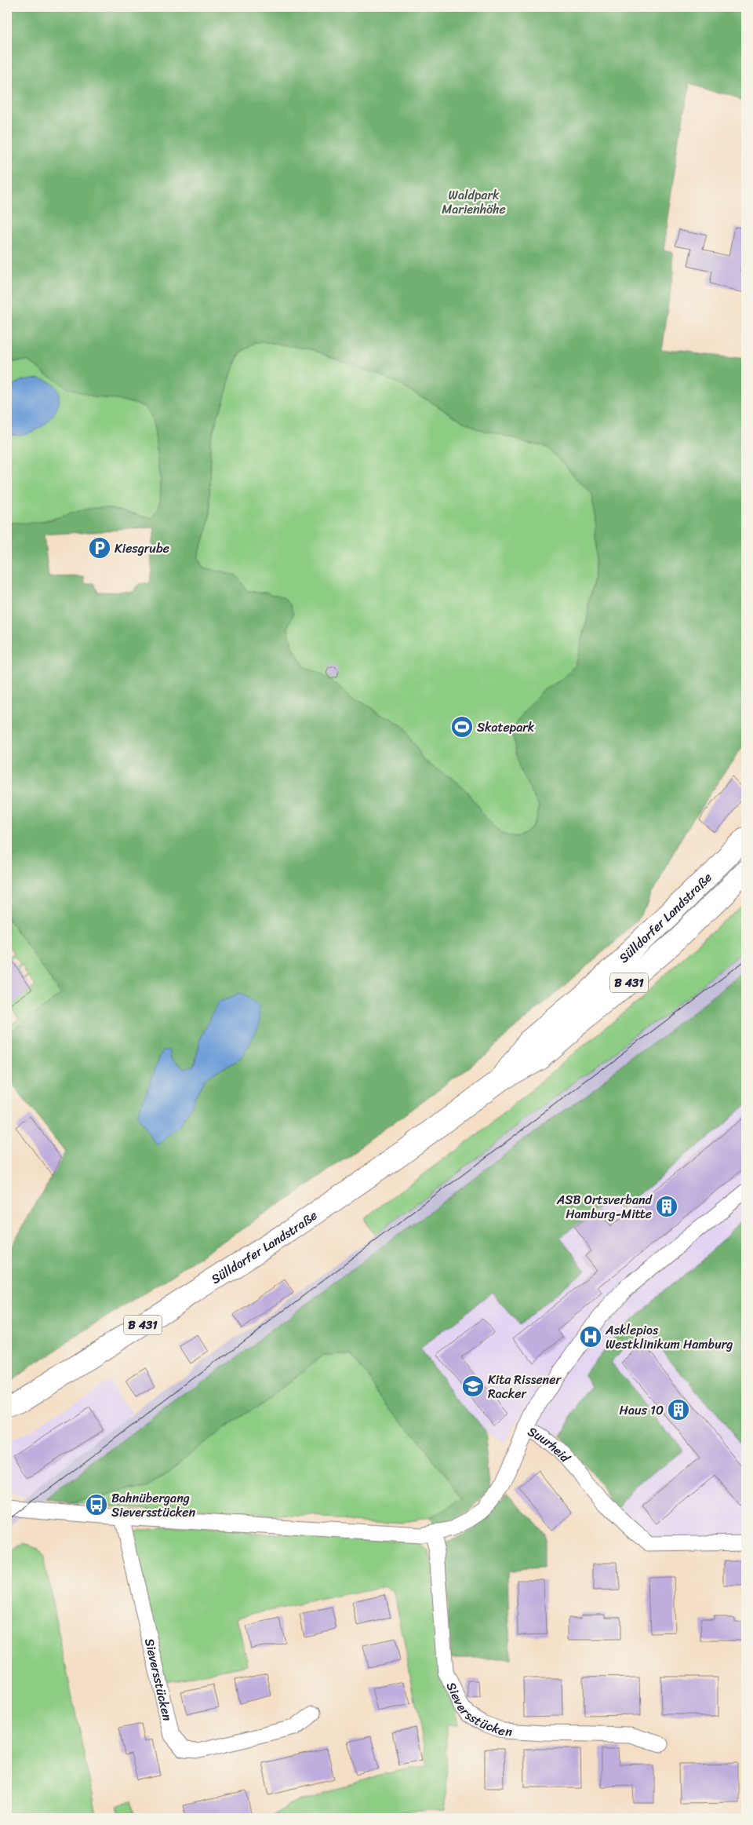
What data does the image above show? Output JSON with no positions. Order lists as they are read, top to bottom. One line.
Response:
{"streets":{"main road":["Sülldorfer Landstraße","B 431"],"street":["Suurheid","Sieversstücken"]},"parks":["Waldpark Marienhöhe"],"places":{"parking":["Kiesgrube"],"sports":["Skatepark"],"building":["ASB Ortsverband Hamburg-Mitte","Haus 10"],"hospital":["Asklepios Westklinikum Hamburg"],"school or university":["Kita Rissener Racker"],"bus stop":["Bahnübergang Sieversstücken"]}}
